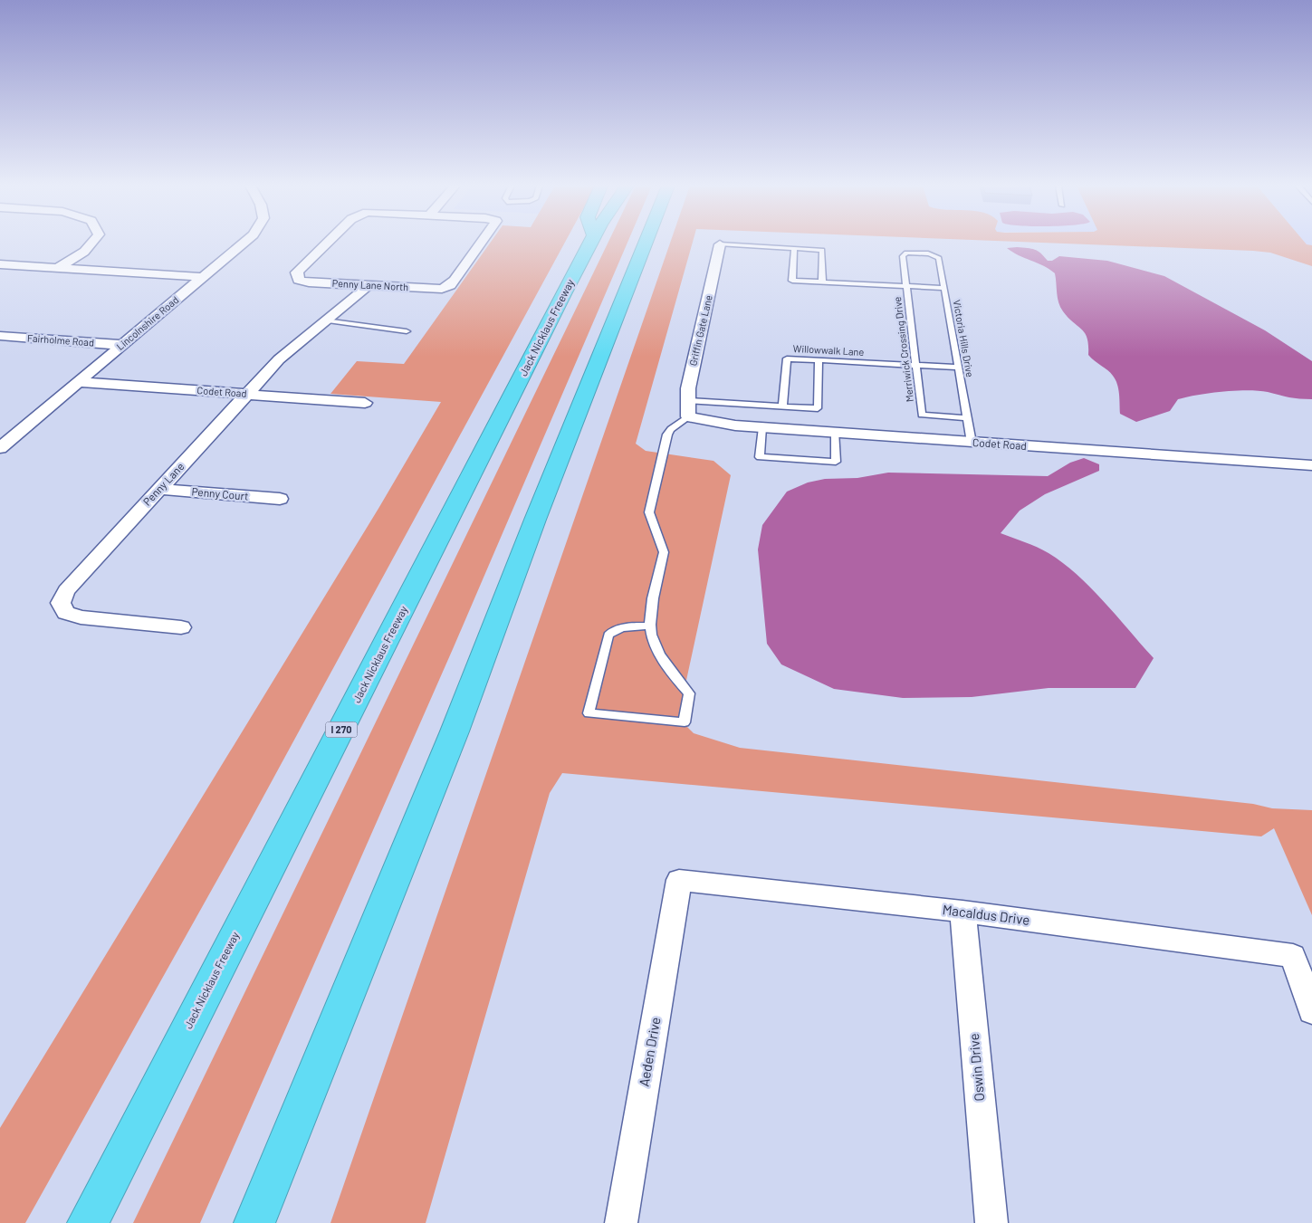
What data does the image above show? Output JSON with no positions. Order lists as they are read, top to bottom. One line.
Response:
{"streets":{"highway":["Jack Nicklaus Freeway","I 270"],"street":["Penny Lane North","Lincolnshire Road","Griffin Gate Lane","Fairholme Road","Codet Road","Penny Lane","Penny Court","Macaldus Drive","Aeden Drive","Oswin Drive"],"lane":["Victoria Hills Drive","Merriwick Crossing Drive","Willowwalk Lane"]},"crossings":[["Penny Lane North","Penny Lane"],["Lincolnshire Road","Fairholme Road"],["Lincolnshire Road","Codet Road"],["Griffin Gate Lane","Codet Road"],["Victoria Hills Drive","Merriwick Crossing Drive"],["Victoria Hills Drive","Willowwalk Lane"],["Victoria Hills Drive","Codet Road"],["Merriwick Crossing Drive","Willowwalk Lane"],["Codet Road","Penny Lane"],["Penny Lane","Penny Court"],["Macaldus Drive","Aeden Drive"],["Macaldus Drive","Oswin Drive"]]}
